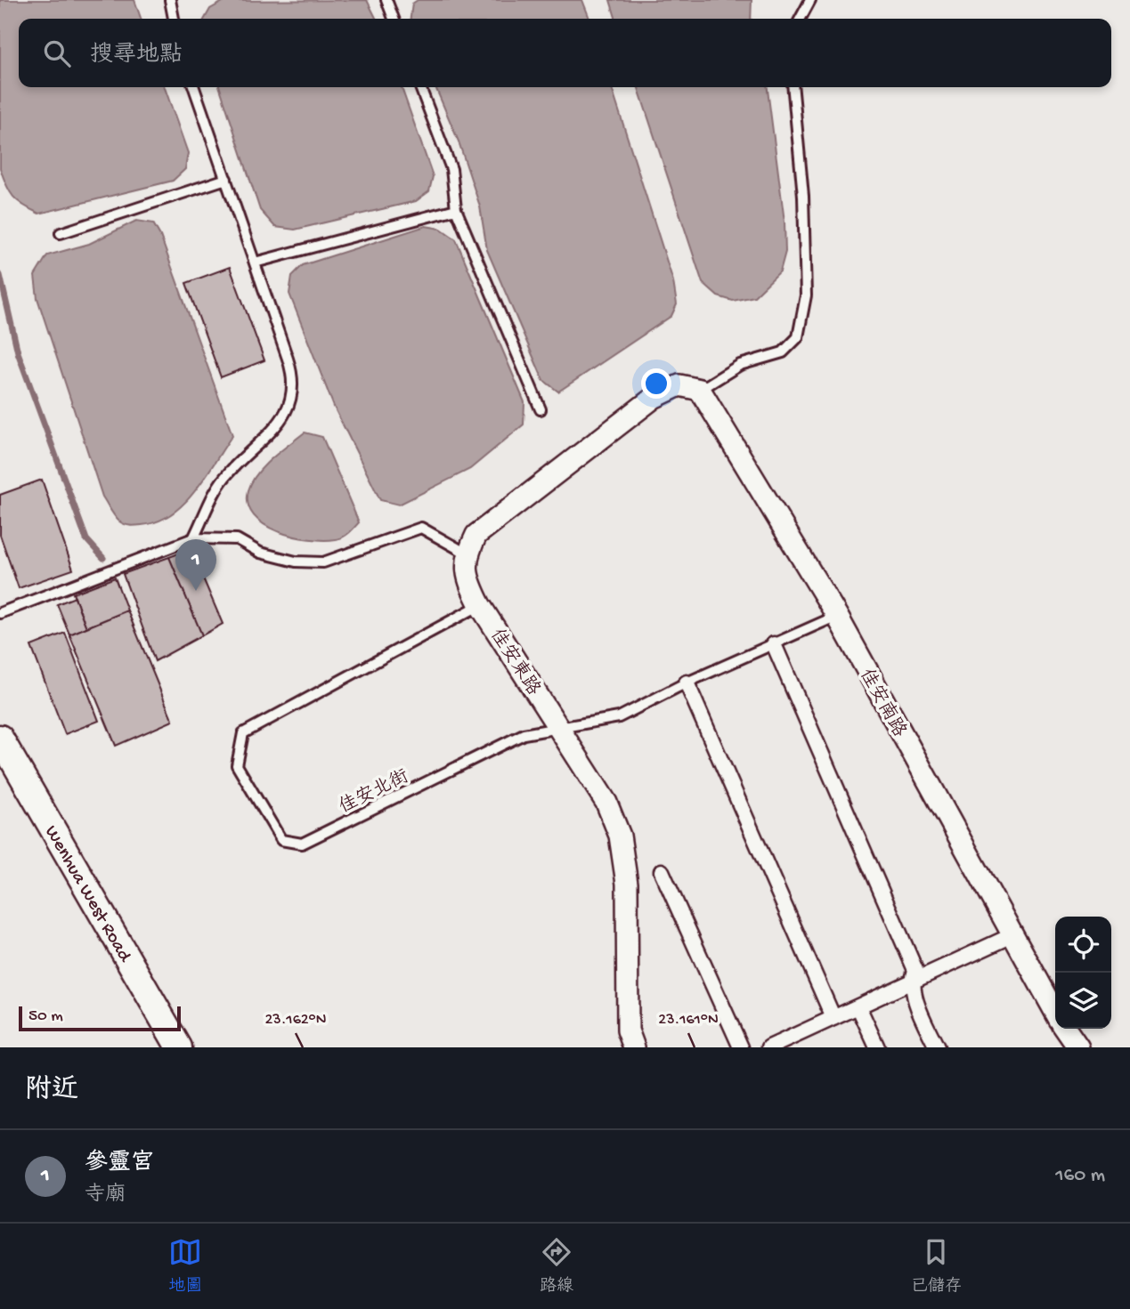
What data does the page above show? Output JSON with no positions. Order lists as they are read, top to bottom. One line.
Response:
{"streets":{"street":["佳安東路","佳安南路","Wenhua West Road"],"lane":["佳安北街"]},"crossings":[["佳安東路","佳安北街"],["佳安南路","佳安北街"]],"scale_bar":"50 m","page":{"search":"搜尋地點","pins":"1","scale":"50 m","heading":"附近","list":[{"mark":"1","name":"參靈宮","note":"寺廟","value":"160 m"}],"nav":["地圖","路線","已儲存"]},"coordinates":["23.162°N","23.161°N"]}
